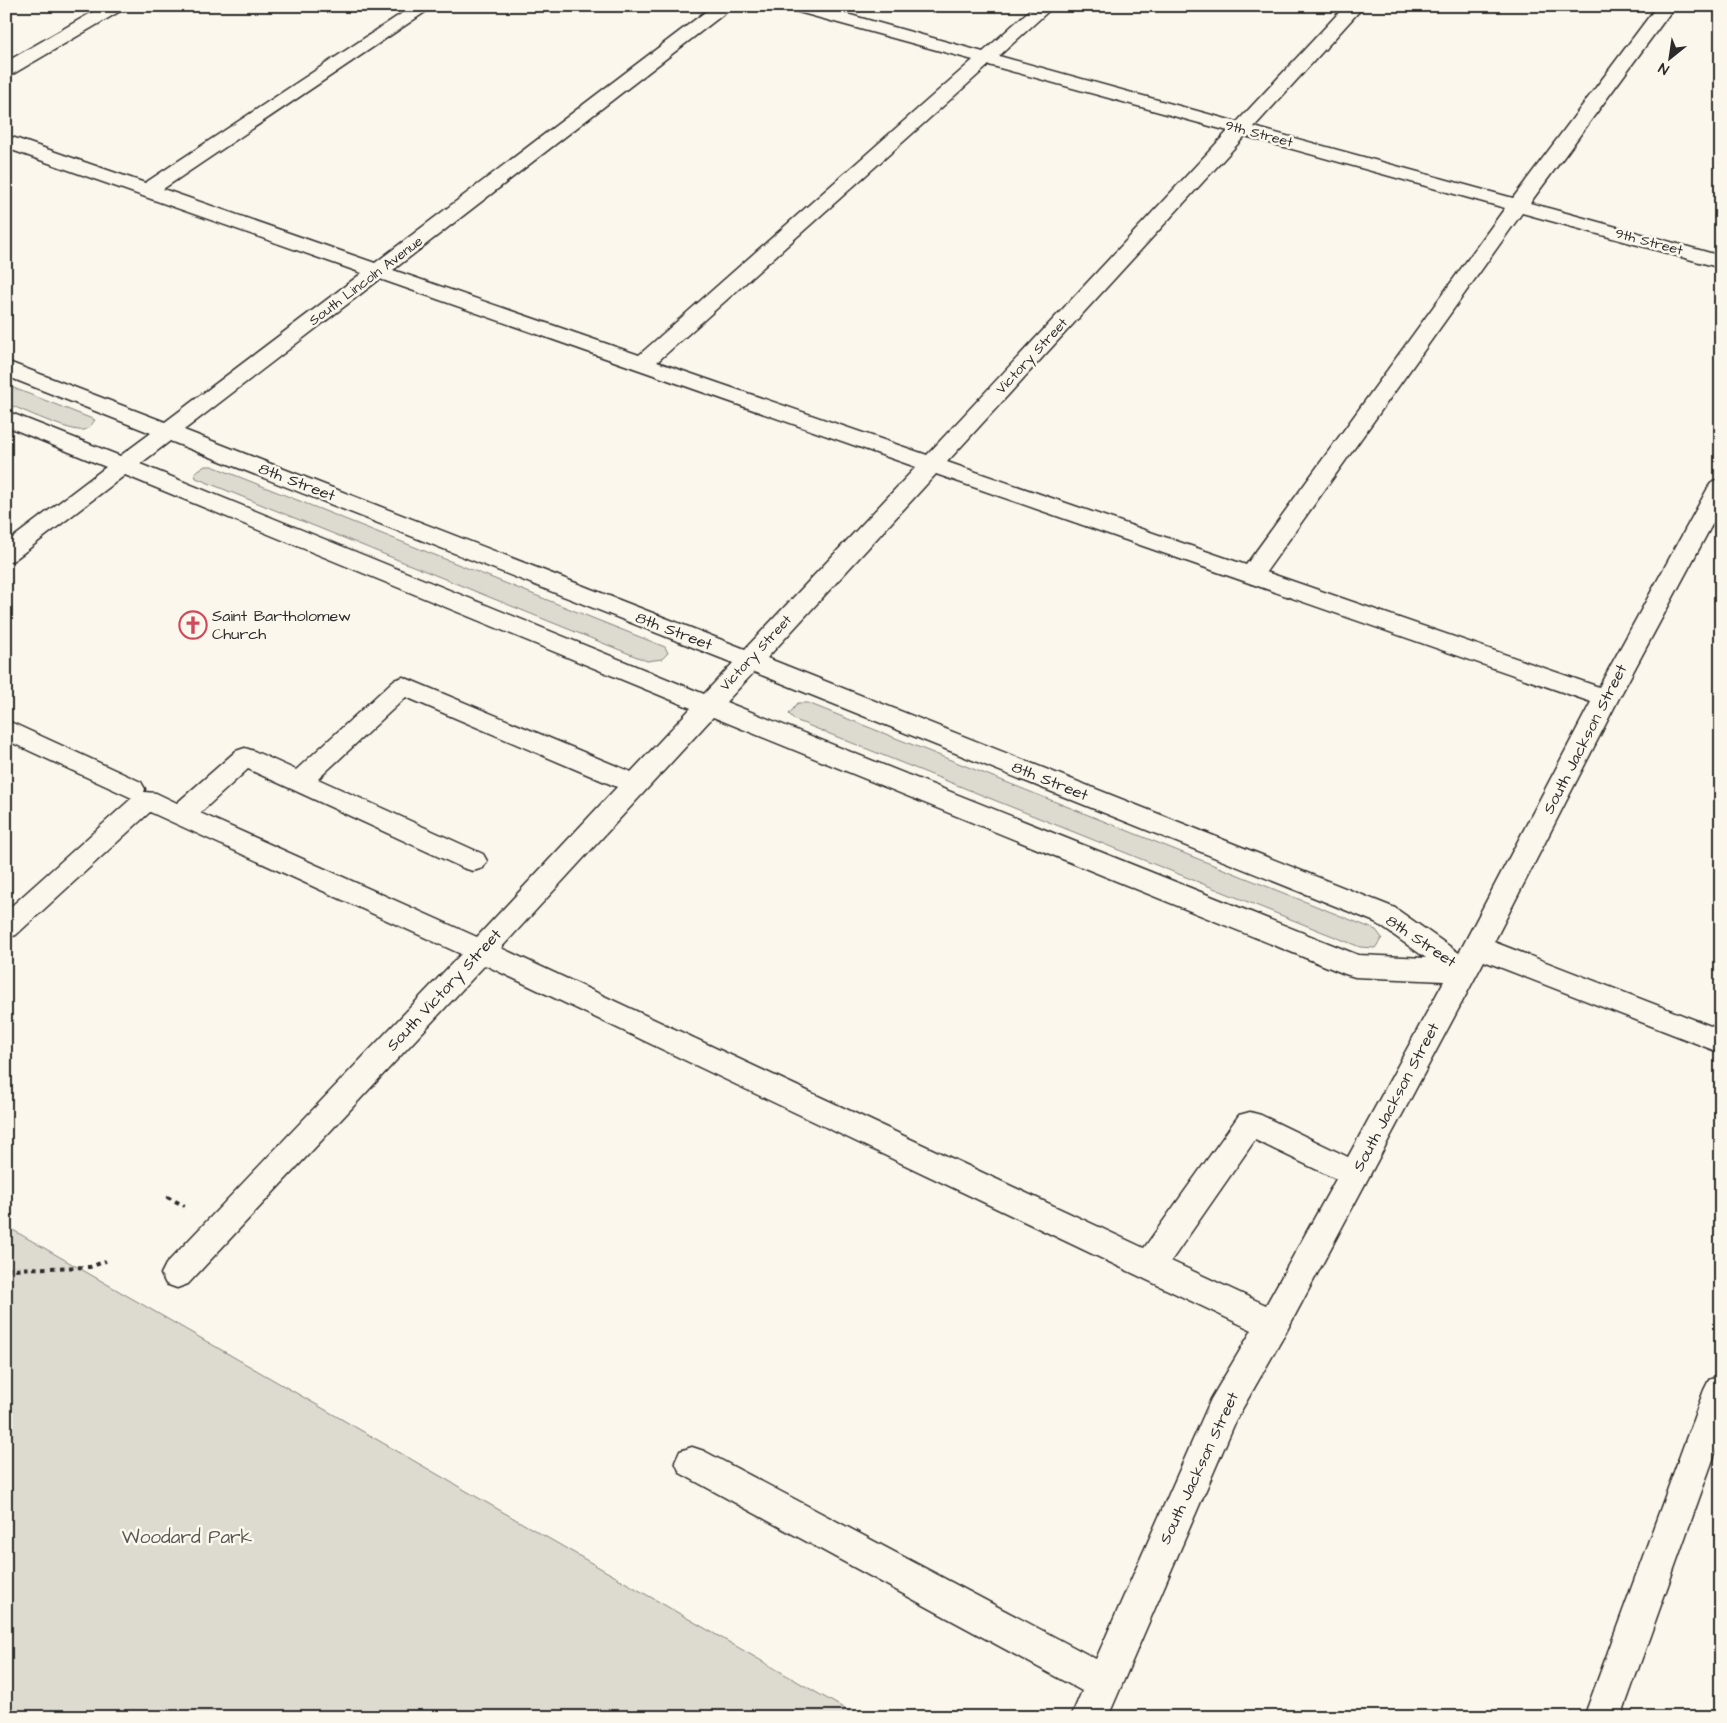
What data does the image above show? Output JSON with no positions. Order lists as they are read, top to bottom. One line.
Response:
{"streets":{"street":["9th Street","South Lincoln Avenue","Victory Street","8th Street","South Jackson Street","South Victory Street"]},"crossings":[["9th Street","Victory Street"],["South Lincoln Avenue","8th Street"],["Victory Street","8th Street"],["Victory Street","South Victory Street"],["8th Street","South Jackson Street"],["8th Street","South Victory Street"]],"parks":["Woodard Park"],"places":{"church":["Saint Bartholomew Church"]},"north":"bottom left"}
